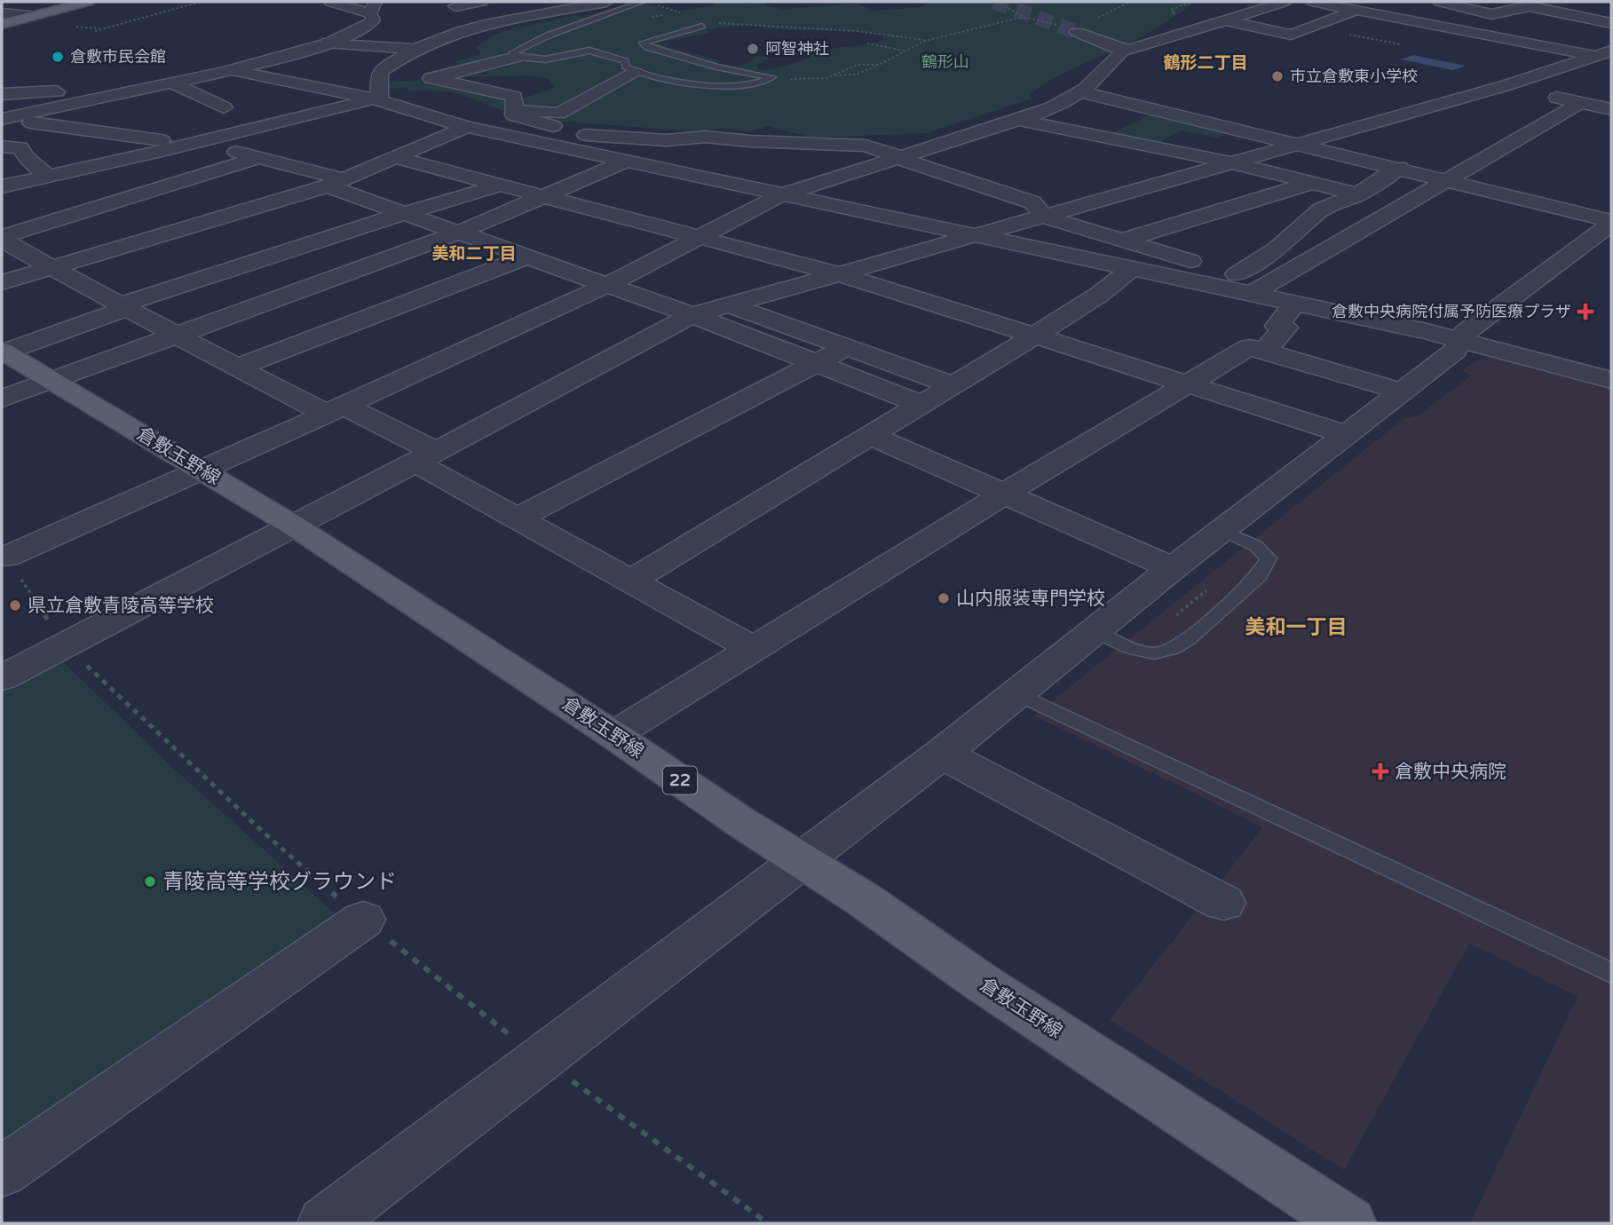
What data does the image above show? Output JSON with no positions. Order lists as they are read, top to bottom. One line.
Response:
{"streets":{"main road":["倉敷玉野線","22"]},"districts":["鶴形二丁目","美和二丁目","美和一丁目"],"parks":["鶴形山"],"places":{"other":["阿智神社","倉敷市民会館","市立倉敷東小学校","山内服装専門学校","県立倉敷青陵高等学校","青陵高等学校グラウンド"],"health":["倉敷中央病院付属予防医療プラザ","倉敷中央病院"]}}
